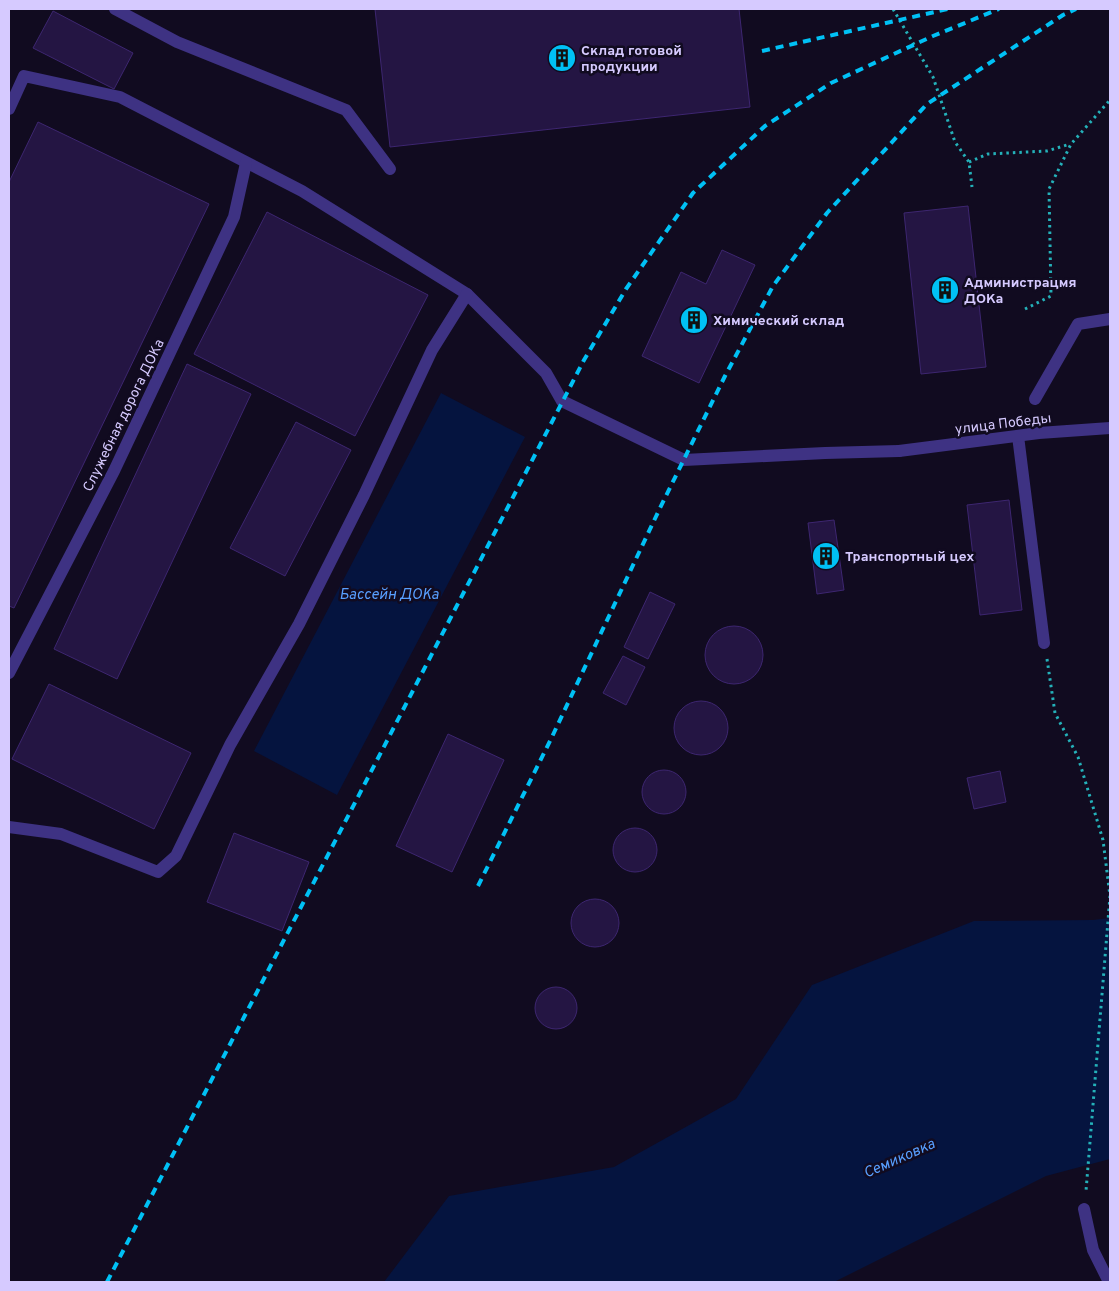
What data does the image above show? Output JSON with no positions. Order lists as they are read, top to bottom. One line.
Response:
{"streets":{"street":["Служебная дорога ДОКа","улица Победы"]},"crossings":[["Служебная дорога ДОКа","улица Победы"]],"water":["Бассейн ДОКа","Семиковка"],"places":{"building":["Склад готовой продукции","Администрацмя ДОКа","Химический склад","Транспортный цех"]}}
